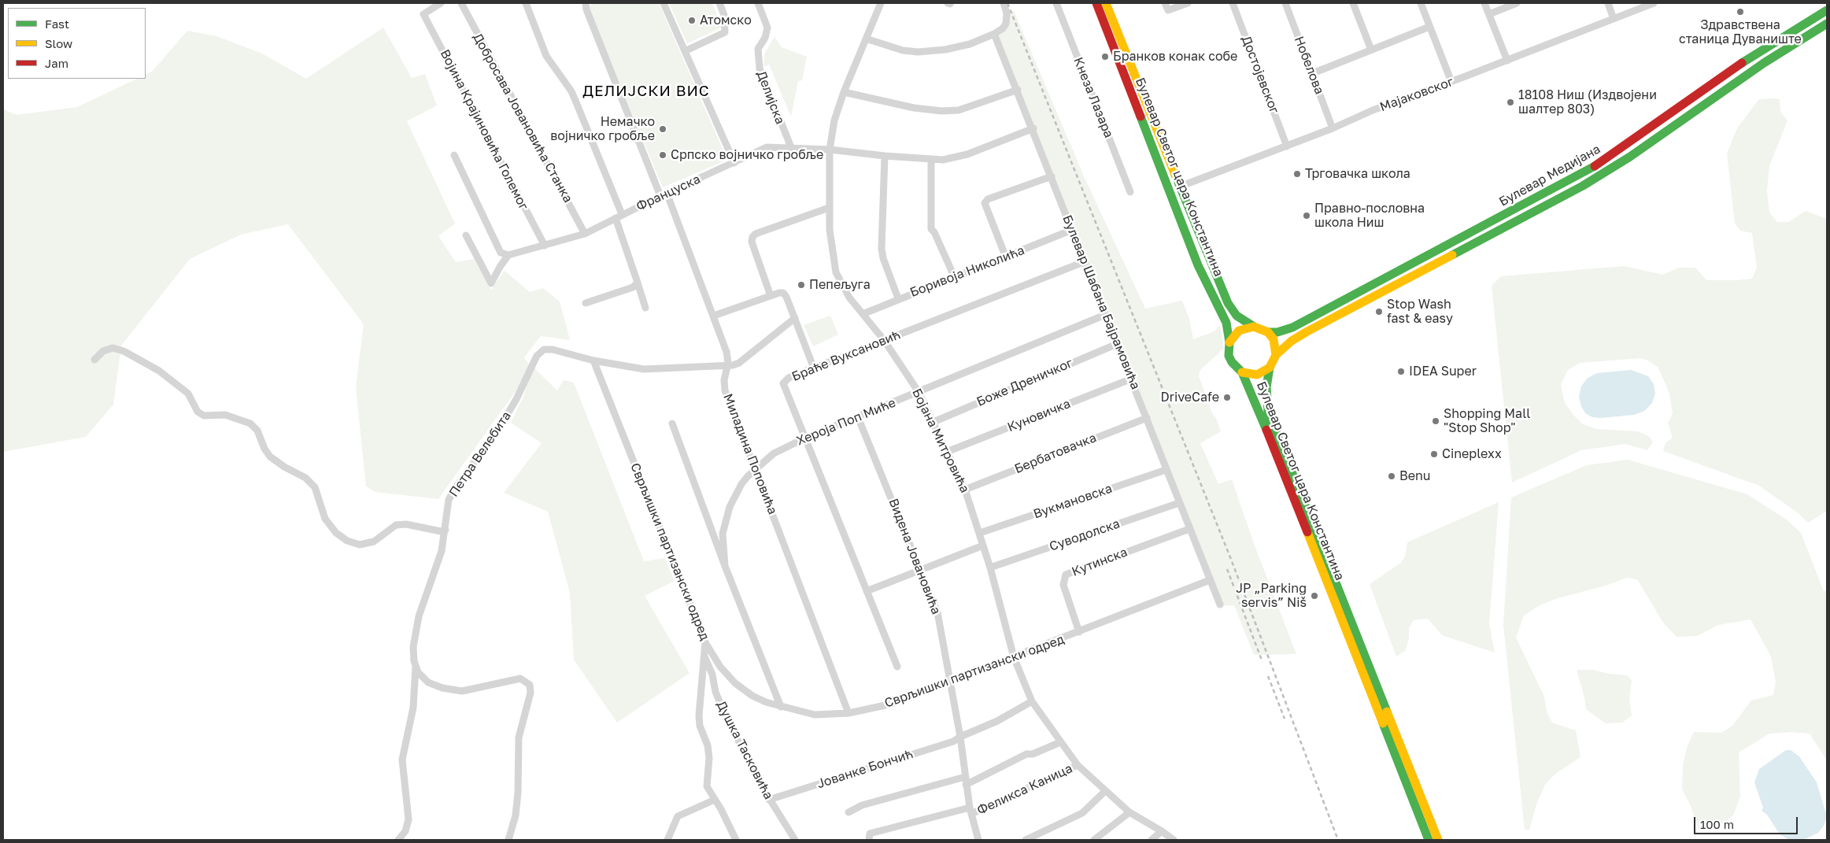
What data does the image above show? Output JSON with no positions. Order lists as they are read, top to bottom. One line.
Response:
{"streets":{"main road":["Булевар Медијана","Булевар Светог цара Константина"],"street":["Нобелова","Достојевског","Мајаковског","Делијска","Кнеза Лазара","Добросава Јовановића Станка","Војина Крајиновића Големог","Француска","Боривоја Николића","Булевар Шабана Бајрамовића","Браће Вуксановић","Боже Дреничког","Куновичка","Хероја Поп Миће","Бојана Митровића","Бербатовачка","Петра Велебита","Миладина Поповића","Вукмановска","Суводолска","Сврљишки партизански одред","Видена Јовановића","Кутинска","Душка Тасковића","Јованке Бончић","Феликса Каница"]},"crossings":[["Нобелова","Мајаковског"],["Достојевског","Мајаковског"],["Мајаковског","Булевар Светог цара Константина"],["Делијска","Француска"],["Добросава Јовановића Станка","Француска"],["Војина Крајиновића Големог","Француска"],["Булевар Медијана","Булевар Светог цара Константина"],["Француска","Булевар Шабана Бајрамовића"],["Француска","Бојана Митровића"],["Француска","Миладина Поповића"],["Боривоја Николића","Булевар Шабана Бајрамовића"],["Боривоја Николића","Бојана Митровића"],["Булевар Шабана Бајрамовића","Браће Вуксановић"],["Булевар Шабана Бајрамовића","Боже Дреничког"],["Булевар Шабана Бајрамовића","Куновичка"],["Булевар Шабана Бајрамовића","Хероја Поп Миће"],["Булевар Шабана Бајрамовића","Бербатовачка"],["Булевар Шабана Бајрамовића","Вукмановска"],["Булевар Шабана Бајрамовића","Суводолска"],["Булевар Шабана Бајрамовића","Сврљишки партизански одред"],["Булевар Шабана Бајрамовића","Кутинска"],["Браће Вуксановић","Хероја Поп Миће"],["Браће Вуксановић","Бојана Митровића"],["Боже Дреничког","Бојана Митровића"],["Куновичка","Бојана Митровића"],["Хероја Поп Миће","Бојана Митровића"],["Хероја Поп Миће","Миладина Поповића"],["Хероја Поп Миће","Сврљишки партизански одред"],["Хероја Поп Миће","Видена Јовановића"],["Бојана Митровића","Бербатовачка"],["Бојана Митровића","Вукмановска"],["Бојана Митровића","Суводолска"],["Бојана Митровића","Сврљишки партизански одред"],["Бојана Митровића","Јованке Бончић"],["Бојана Митровића","Феликса Каница"],["Петра Велебита","Миладина Поповића"],["Петра Велебита","Сврљишки партизански одред"],["Миладина Поповића","Сврљишки партизански одред"],["Сврљишки партизански одред","Видена Јовановића"],["Сврљишки партизански одред","Кутинска"],["Видена Јовановића","Јованке Бончић"],["Видена Јовановића","Феликса Каница"],["Душка Тасковића","Јованке Бончић"]],"districts":["ДЕЛИЈСКИ ВИС"],"places":["Здравствена станица Дуваниште","Атомско","Бранков конак собе","18108 Ниш (Издвојени шалтер 803)","Немачко војничко гробље","Српско војничко гробље","Трговачка школа","Правно-пословна школа Ниш","Пепељуга","Stop Wash fast & easy","IDEA Super","DriveCafe","Shopping Mall \"Stop Shop\"","Cineplexx","Benu","JP „Parking servis” Niš"],"legend":["Fast","Slow","Jam"],"scale_bar":"100 m"}
